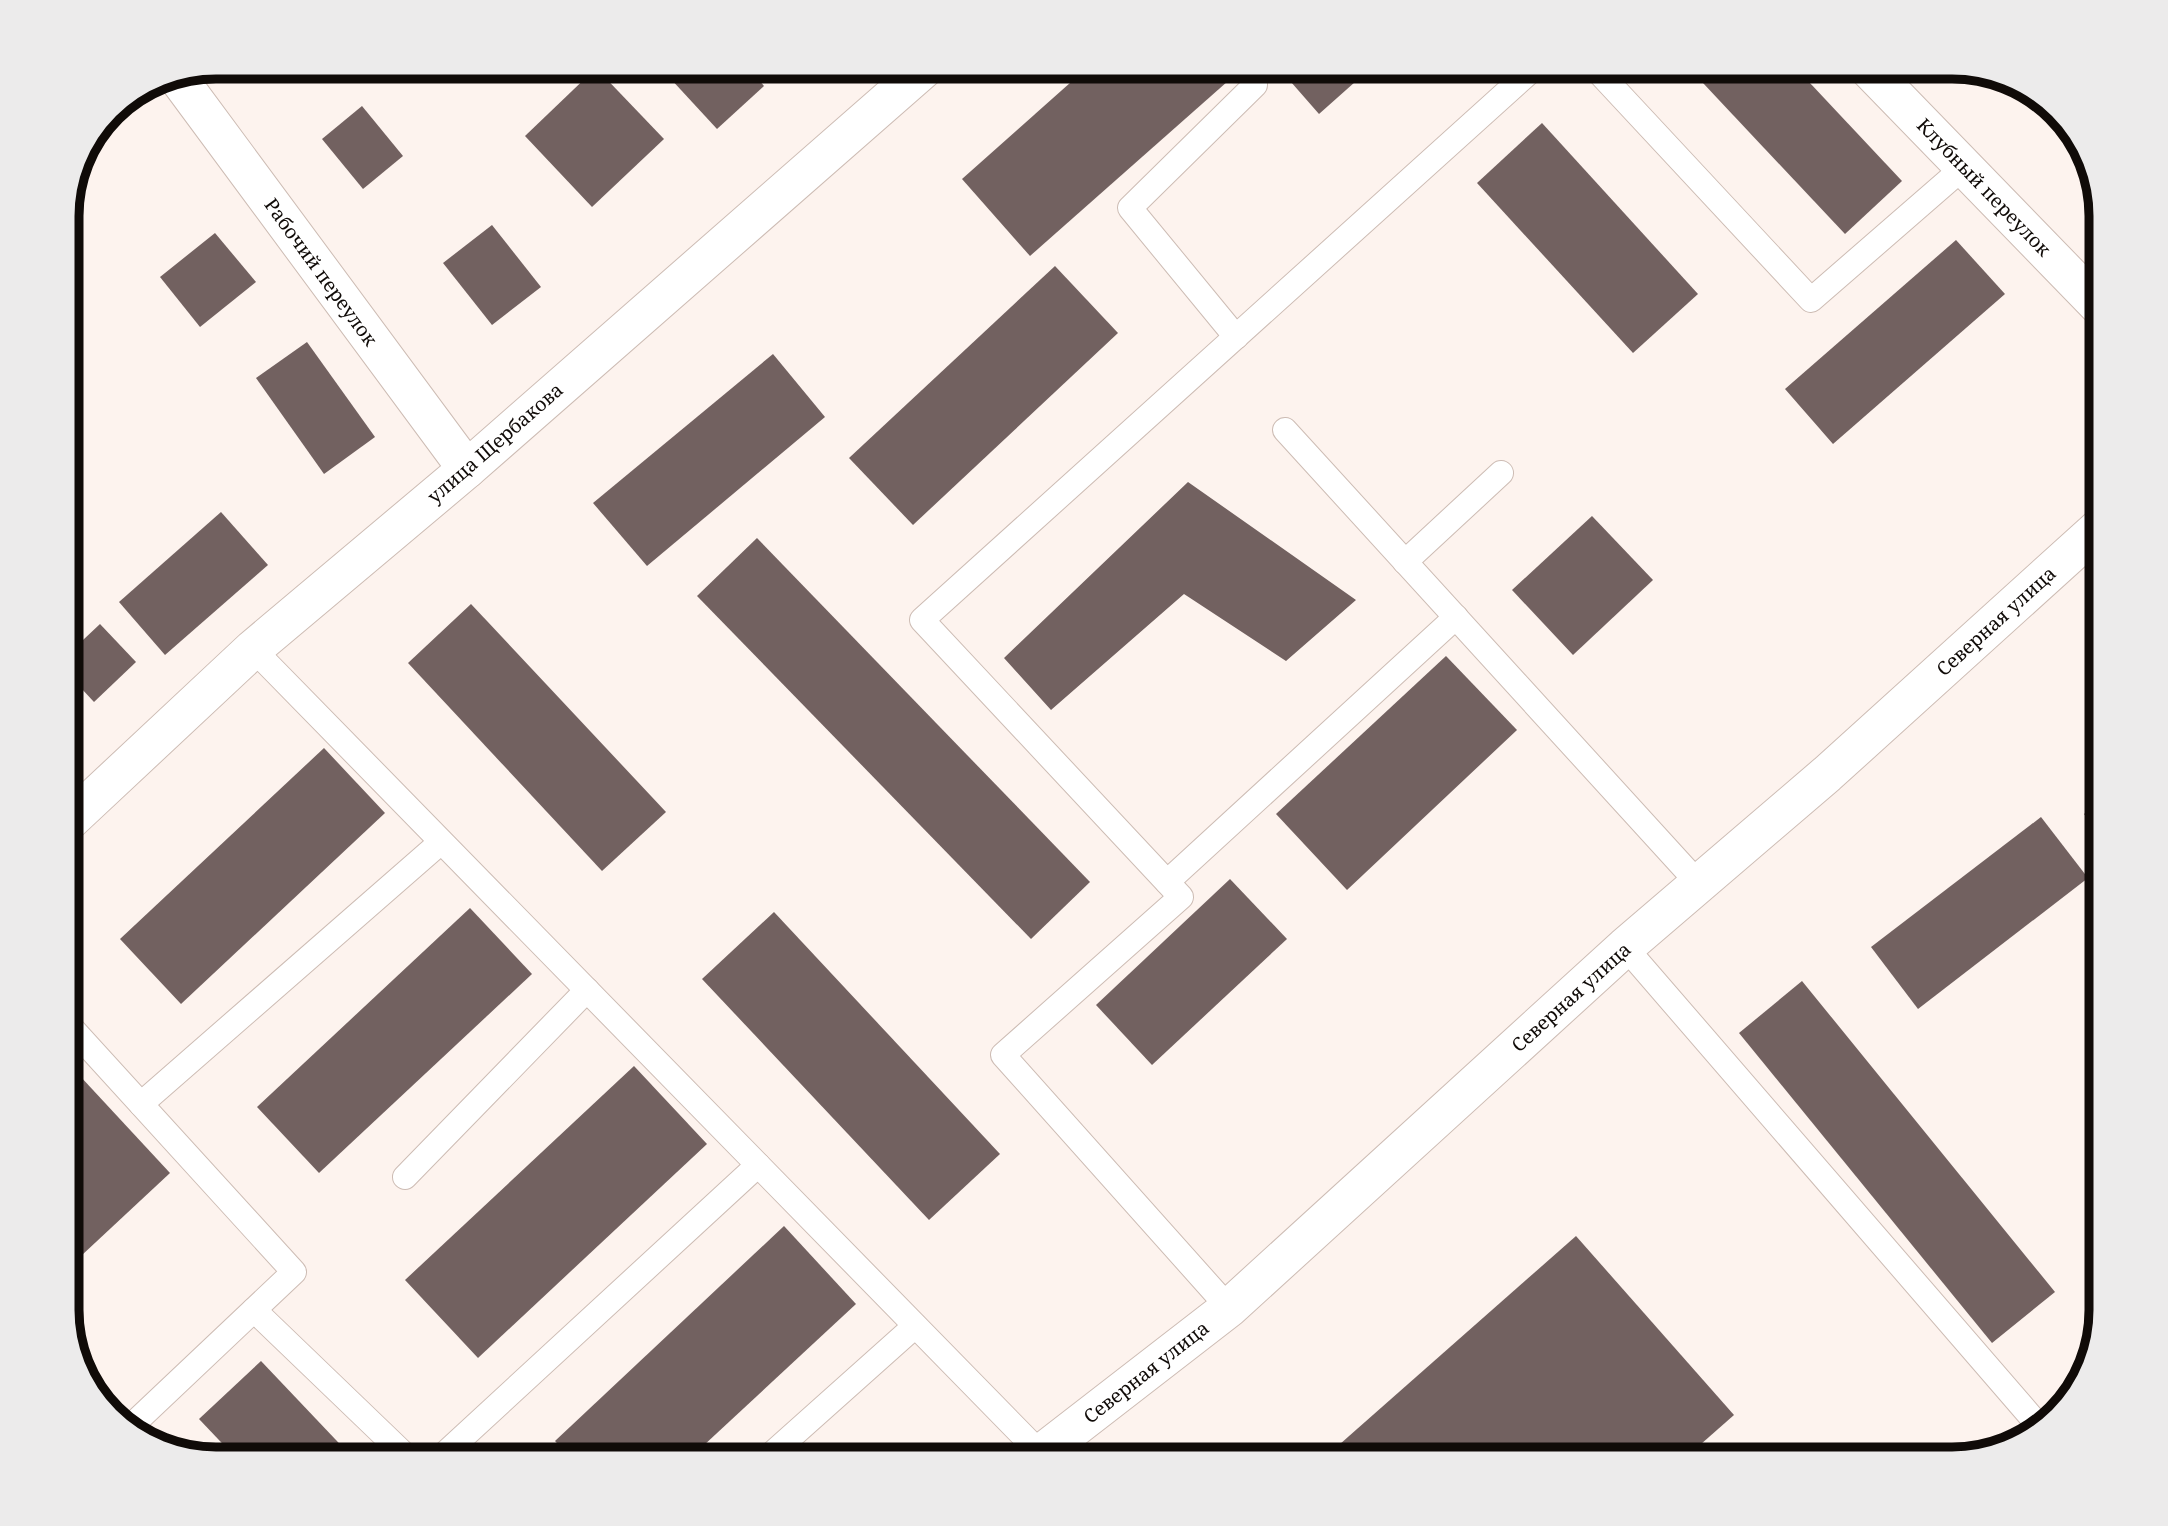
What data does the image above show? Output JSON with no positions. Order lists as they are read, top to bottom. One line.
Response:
{"streets":{"street":["Клубный переулок","Рабочий переулок","улица Щербакова","Северная улица"]},"crossings":[["Рабочий переулок","улица Щербакова"]]}
